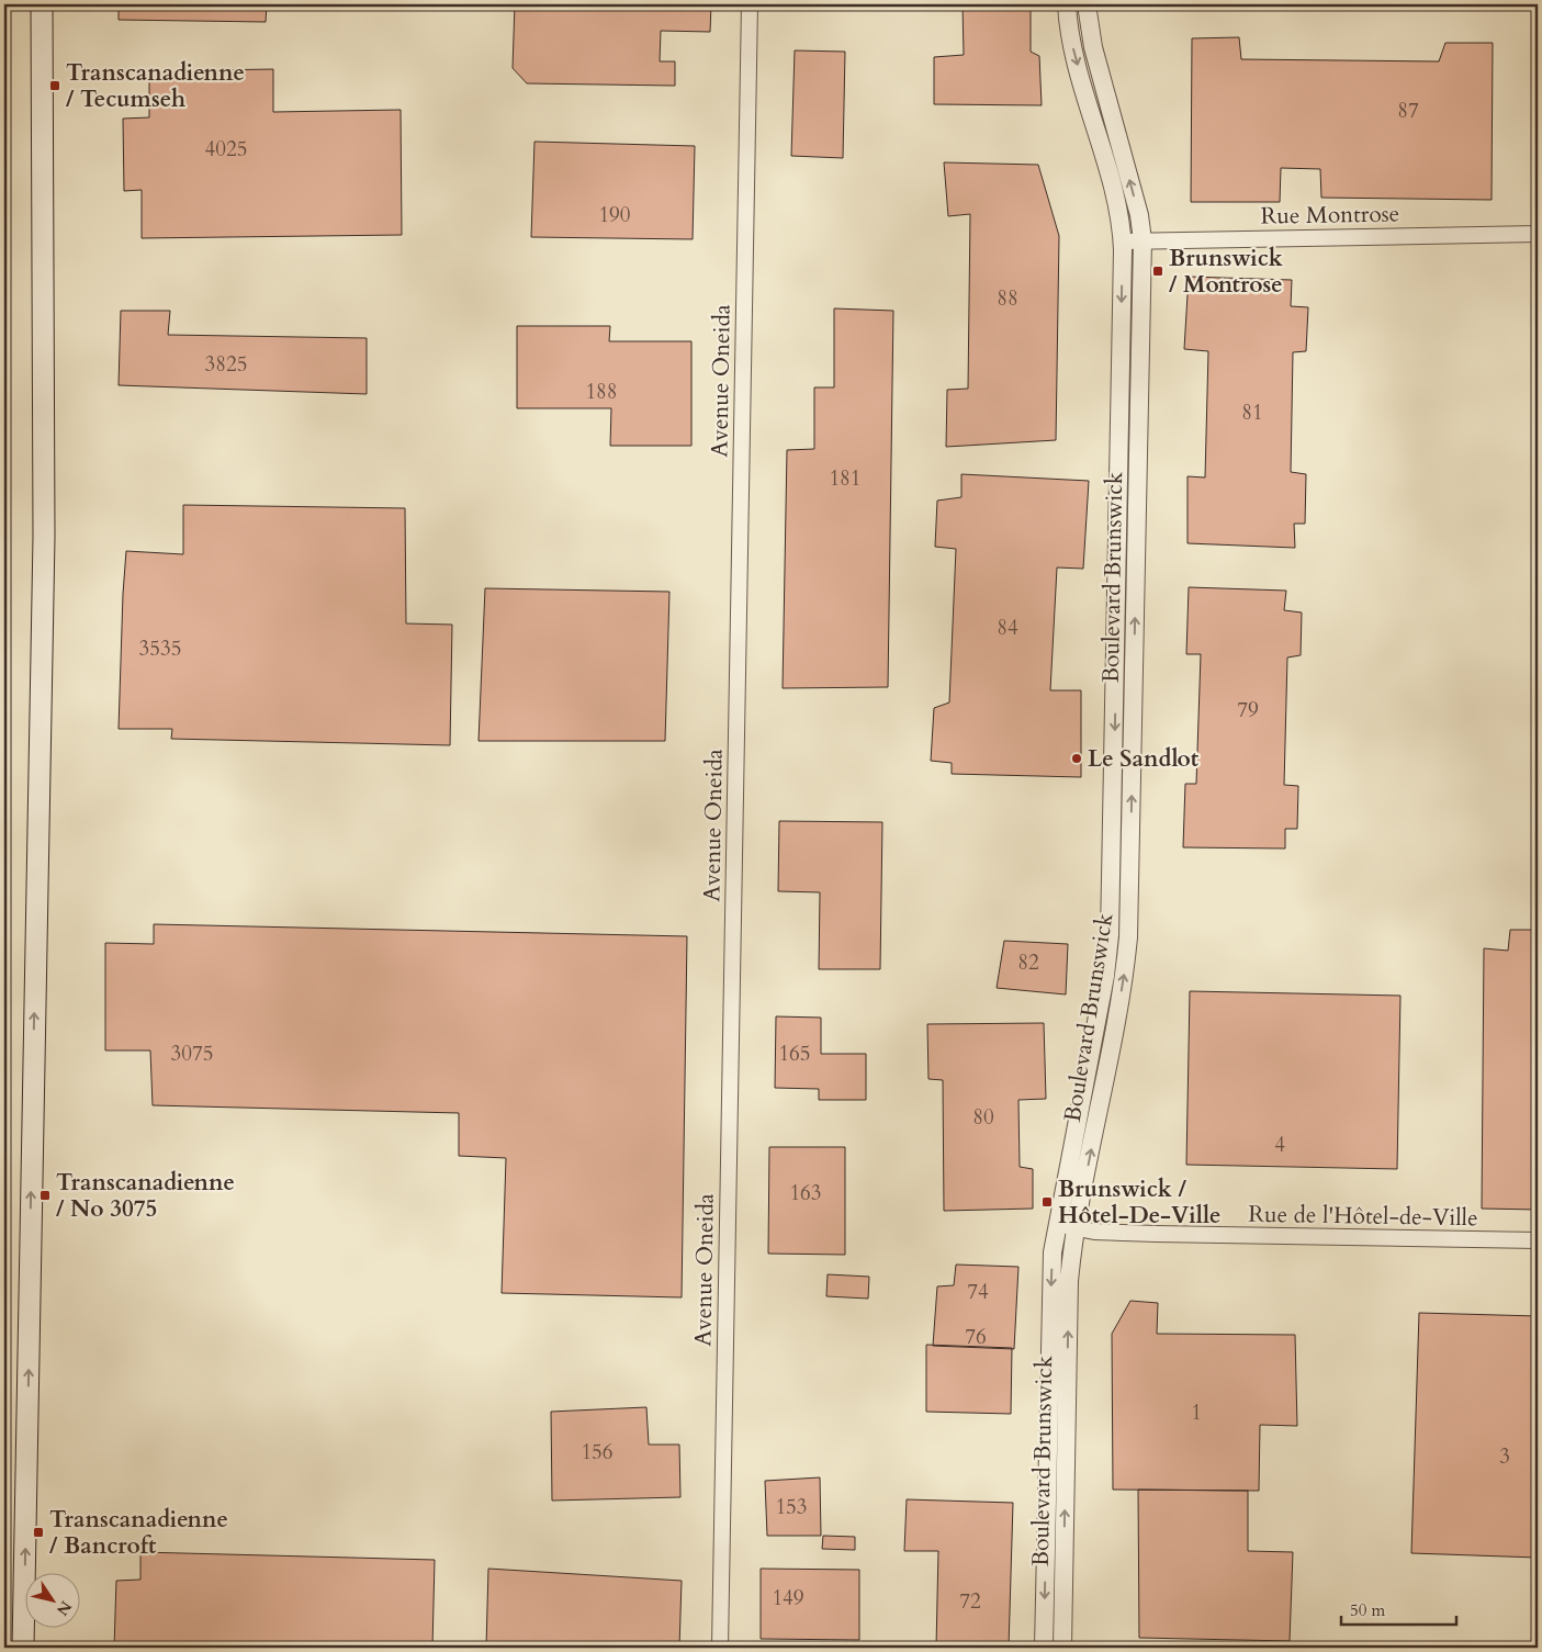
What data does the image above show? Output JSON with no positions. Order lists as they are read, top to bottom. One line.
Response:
{"streets":{"street":["Rue Montrose","Avenue Oneida","Boulevard Brunswick","Rue de l'Hôtel-de-Ville"]},"crossings":[["Rue Montrose","Boulevard Brunswick"],["Boulevard Brunswick","Rue de l'Hôtel-de-Ville"]],"places":{"transit":["Transcanadienne / Tecumseh","Brunswick / Montrose","Transcanadienne / No 3075","Brunswick / Hôtel-De-Ville","Transcanadienne / Bancroft"],"other":["Le Sandlot"]},"house_numbers":["87","4025","190","88","3825","188","81","181","84","3535","79","82","3075","165","80","4","163","74","76","1","156","3","153","149","72"],"scale_bar":"50 m","north":"bottom right"}
